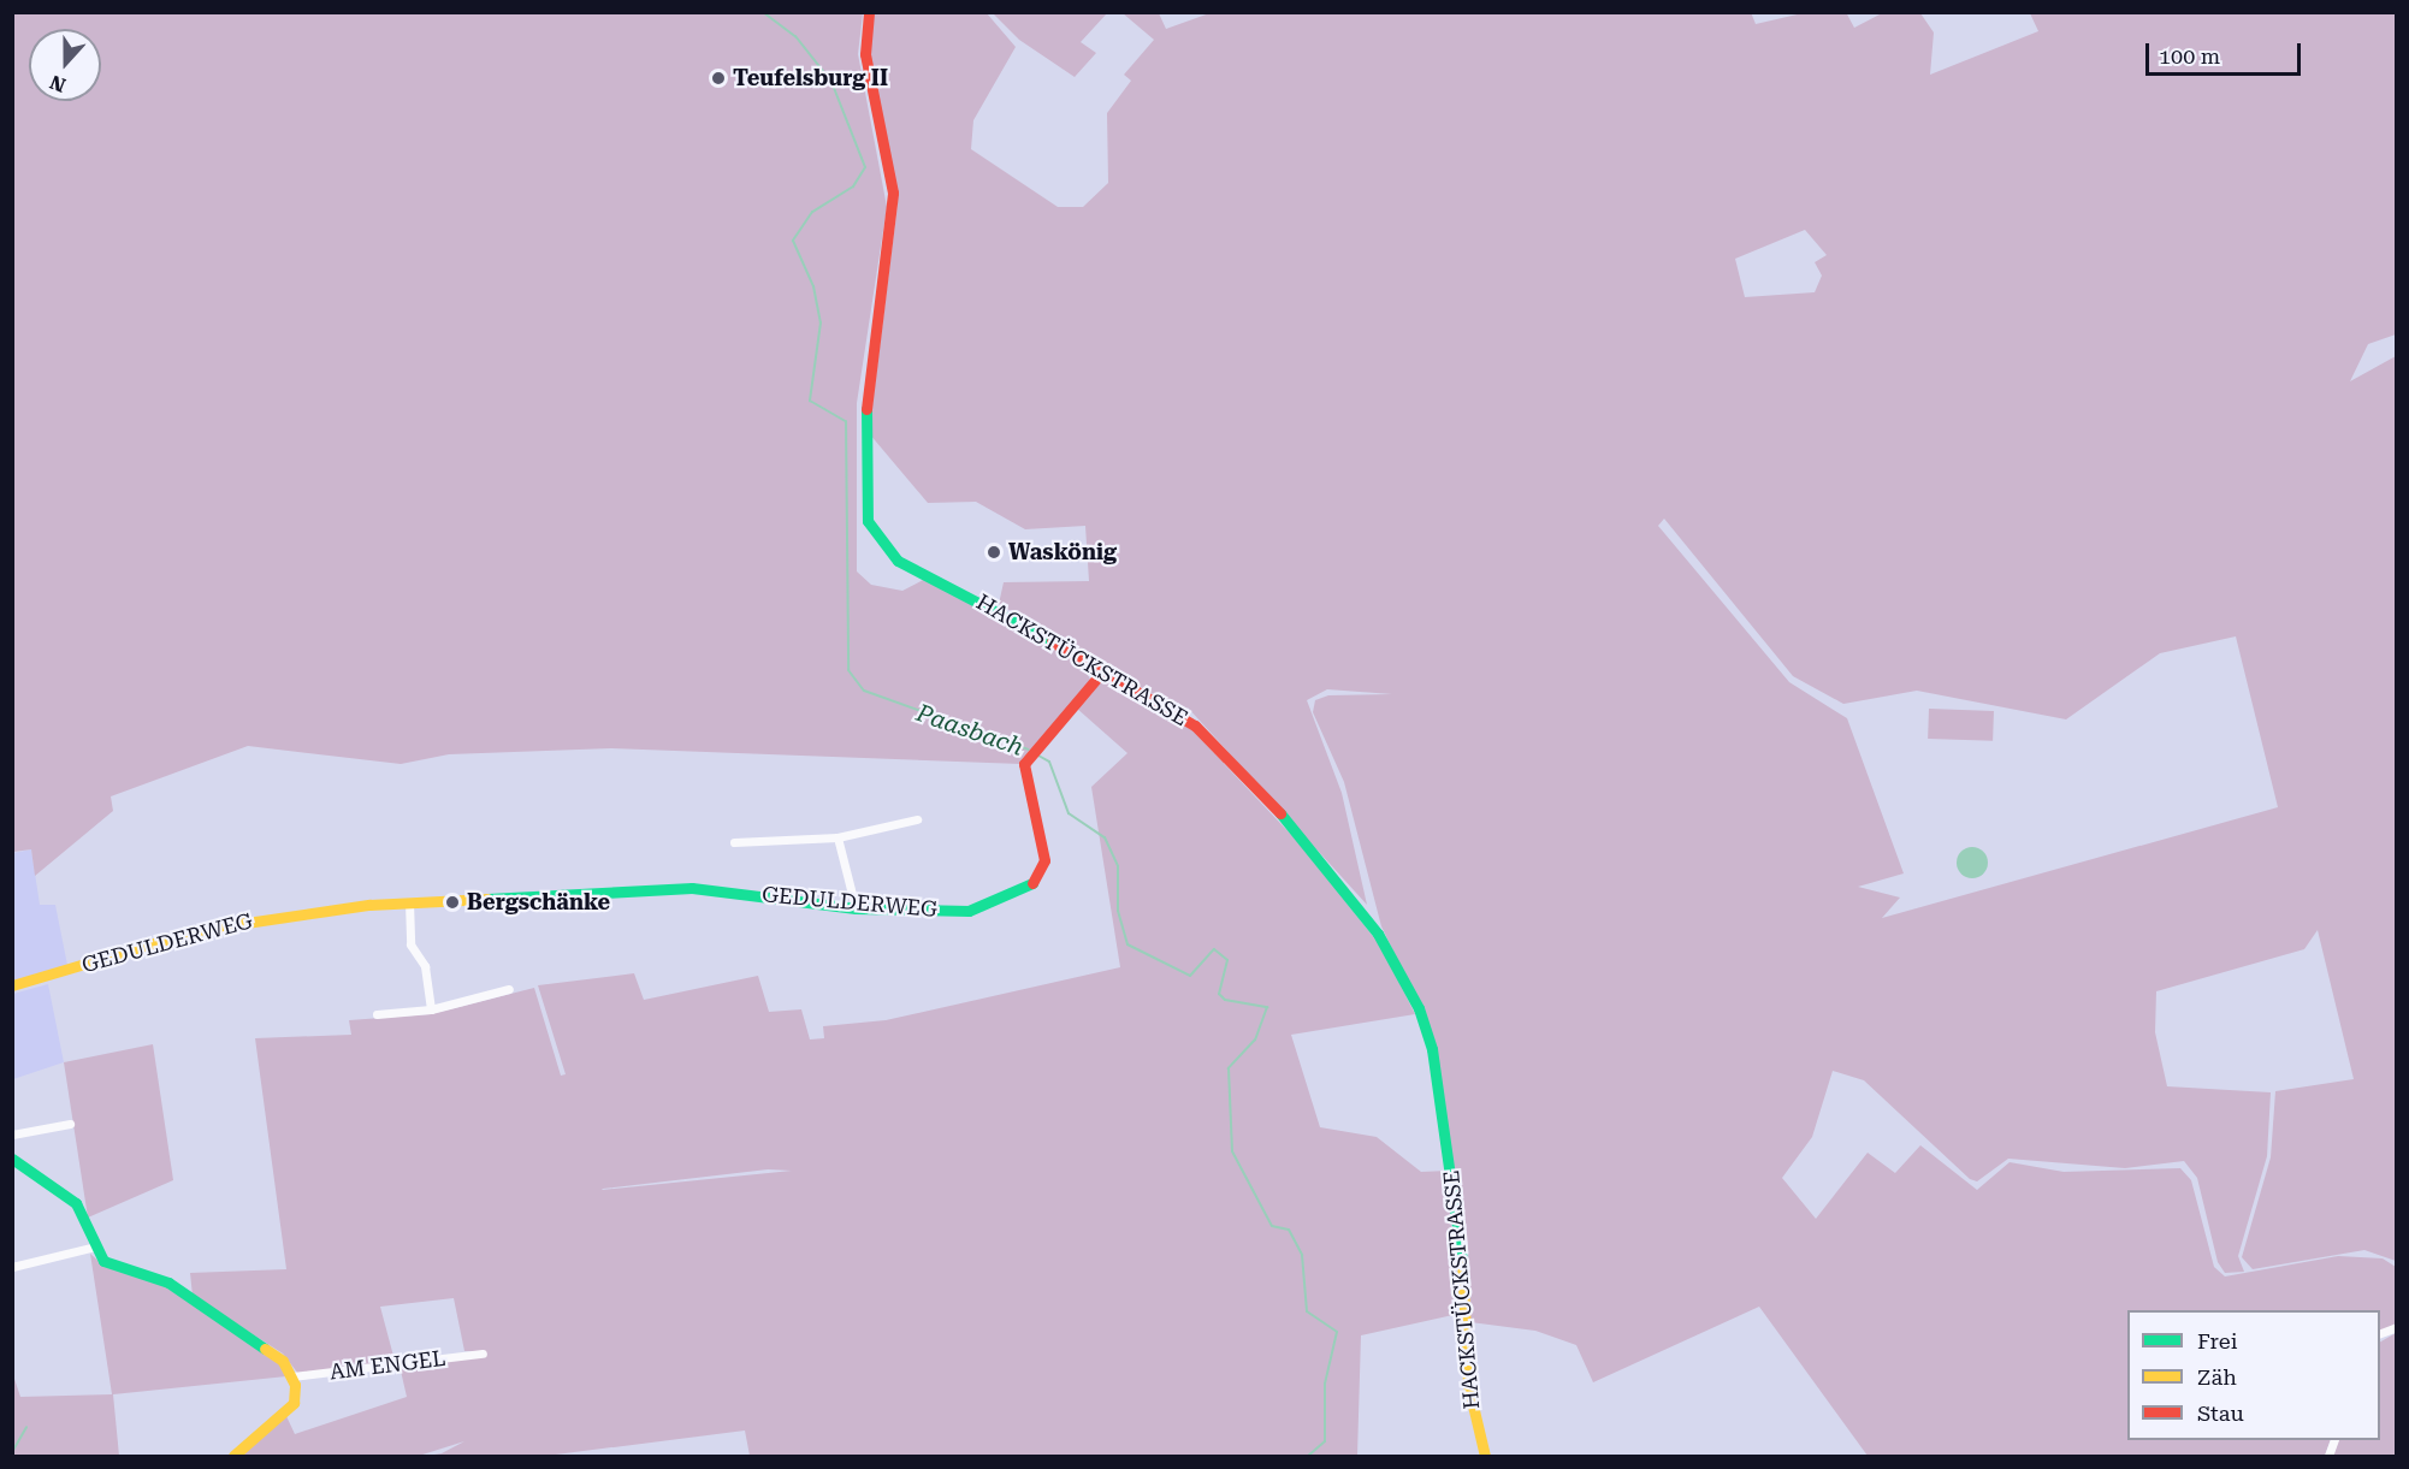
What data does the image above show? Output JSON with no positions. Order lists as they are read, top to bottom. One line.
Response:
{"streets":{"street":["HACKSTÜCKSTRASSE","GEDULDERWEG","AM ENGEL"]},"crossings":[["HACKSTÜCKSTRASSE","GEDULDERWEG"]],"water":["Paasbach"],"places":["Teufelsburg II","Waskönig","Bergschänke"],"legend":["Frei","Zäh","Stau"],"scale_bar":"100 m","north":"bottom"}
